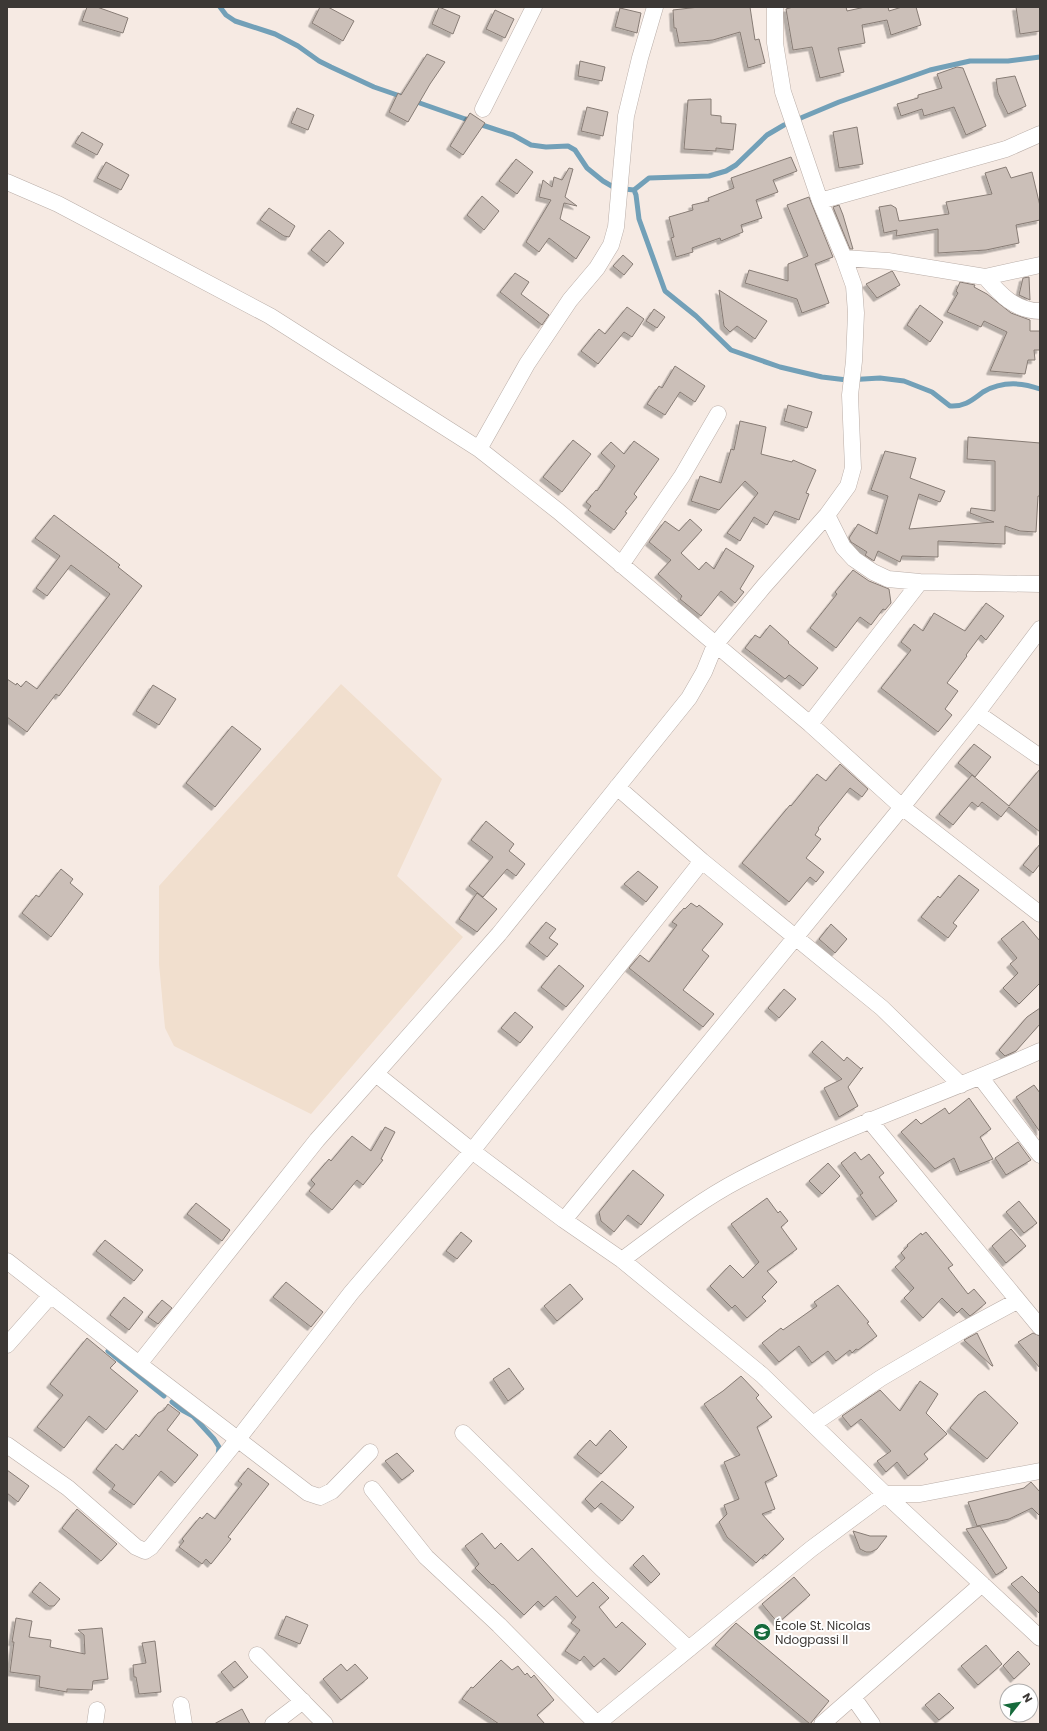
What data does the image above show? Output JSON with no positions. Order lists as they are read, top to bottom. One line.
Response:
{"places":{"school or university":["École St. Nicolas Ndogpassi II"]},"north":"top right"}
